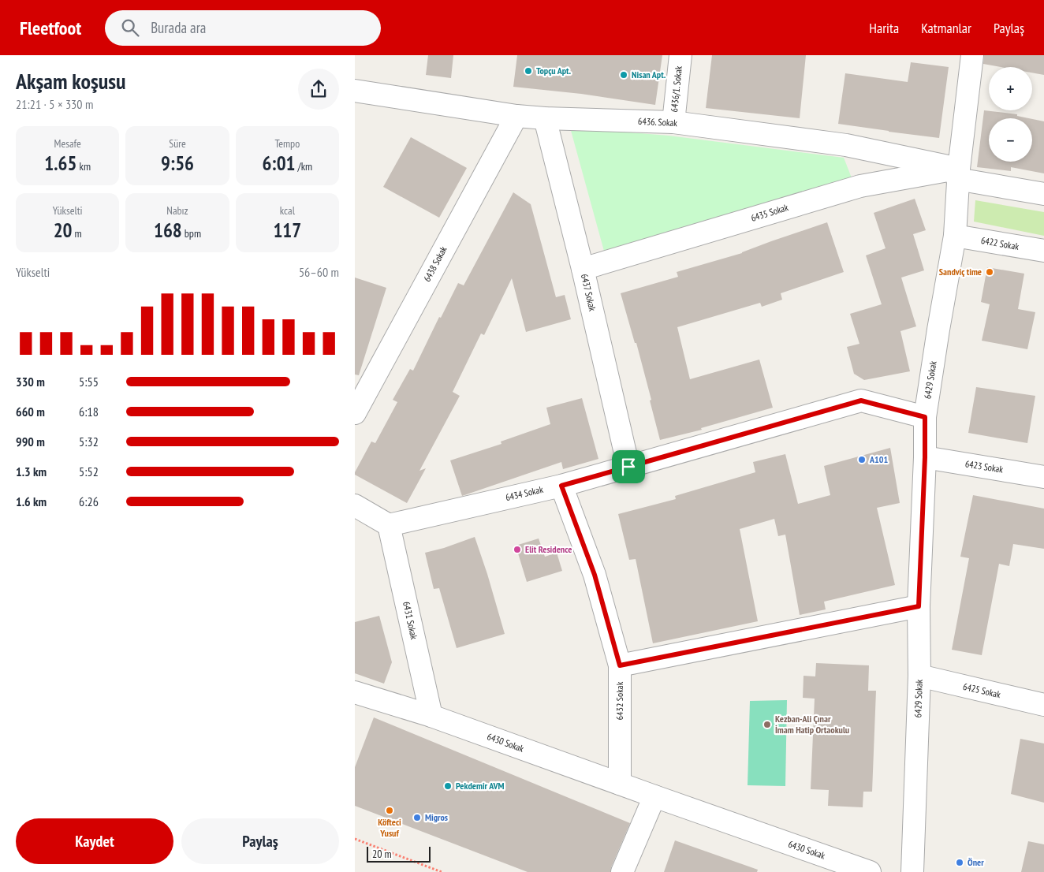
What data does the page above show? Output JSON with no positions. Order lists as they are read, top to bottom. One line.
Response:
{"streets":{"street":["6436/1. Sokak","6436. Sokak","6435 Sokak","6422 Sokak","6438 Sokak","6437 Sokak","6429 Sokak","6423 Sokak","6434 Sokak","6431 Sokak","6425 Sokak","6432 Sokak","6430 Sokak"]},"crossings":[["6436/1. Sokak","6436. Sokak"],["6436. Sokak","6435 Sokak"],["6436. Sokak","6438 Sokak"],["6436. Sokak","6437 Sokak"],["6436. Sokak","6429 Sokak"],["6435 Sokak","6437 Sokak"],["6435 Sokak","6429 Sokak"],["6422 Sokak","6429 Sokak"],["6437 Sokak","6434 Sokak"],["6429 Sokak","6423 Sokak"],["6429 Sokak","6434 Sokak"],["6429 Sokak","6425 Sokak"],["6434 Sokak","6431 Sokak"],["6434 Sokak","6432 Sokak"],["6431 Sokak","6430 Sokak"],["6432 Sokak","6430 Sokak"]],"places":["Topçu Apt.","Nisan Apt.","Sandviç time","A101","Elit Residence","Kezban-Ali Çınar İmam Hatip Ortaokulu","Pekdemir AVM","Köfteci Yusuf","Migros","Öner"],"scale_bar":"20 m","page":{"header":"Fleetfoot","search":"Burada ara","nav":["Harita","Katmanlar","Paylaş"],"heading":["Akşam koşusu","21:21 · 5 × 330 m"],"map_buttons":["+","−"],"stats":[["Mesafe","1.65 km"],["Süre","9:56"],["Tempo","6:01 /km"],["Yükselti","20 m"],["Nabız","168 bpm"],["kcal","117"]],"chart":["Yükselti","56–60 m"],"list":[{"name":"330 m","note":"5:55"},{"name":"660 m","note":"6:18"},{"name":"990 m","note":"5:32"},{"name":"1.3 km","note":"5:52"},{"name":"1.6 km","note":"6:26"}],"buttons":["Kaydet","Paylaş"],"scale":"20 m"}}
